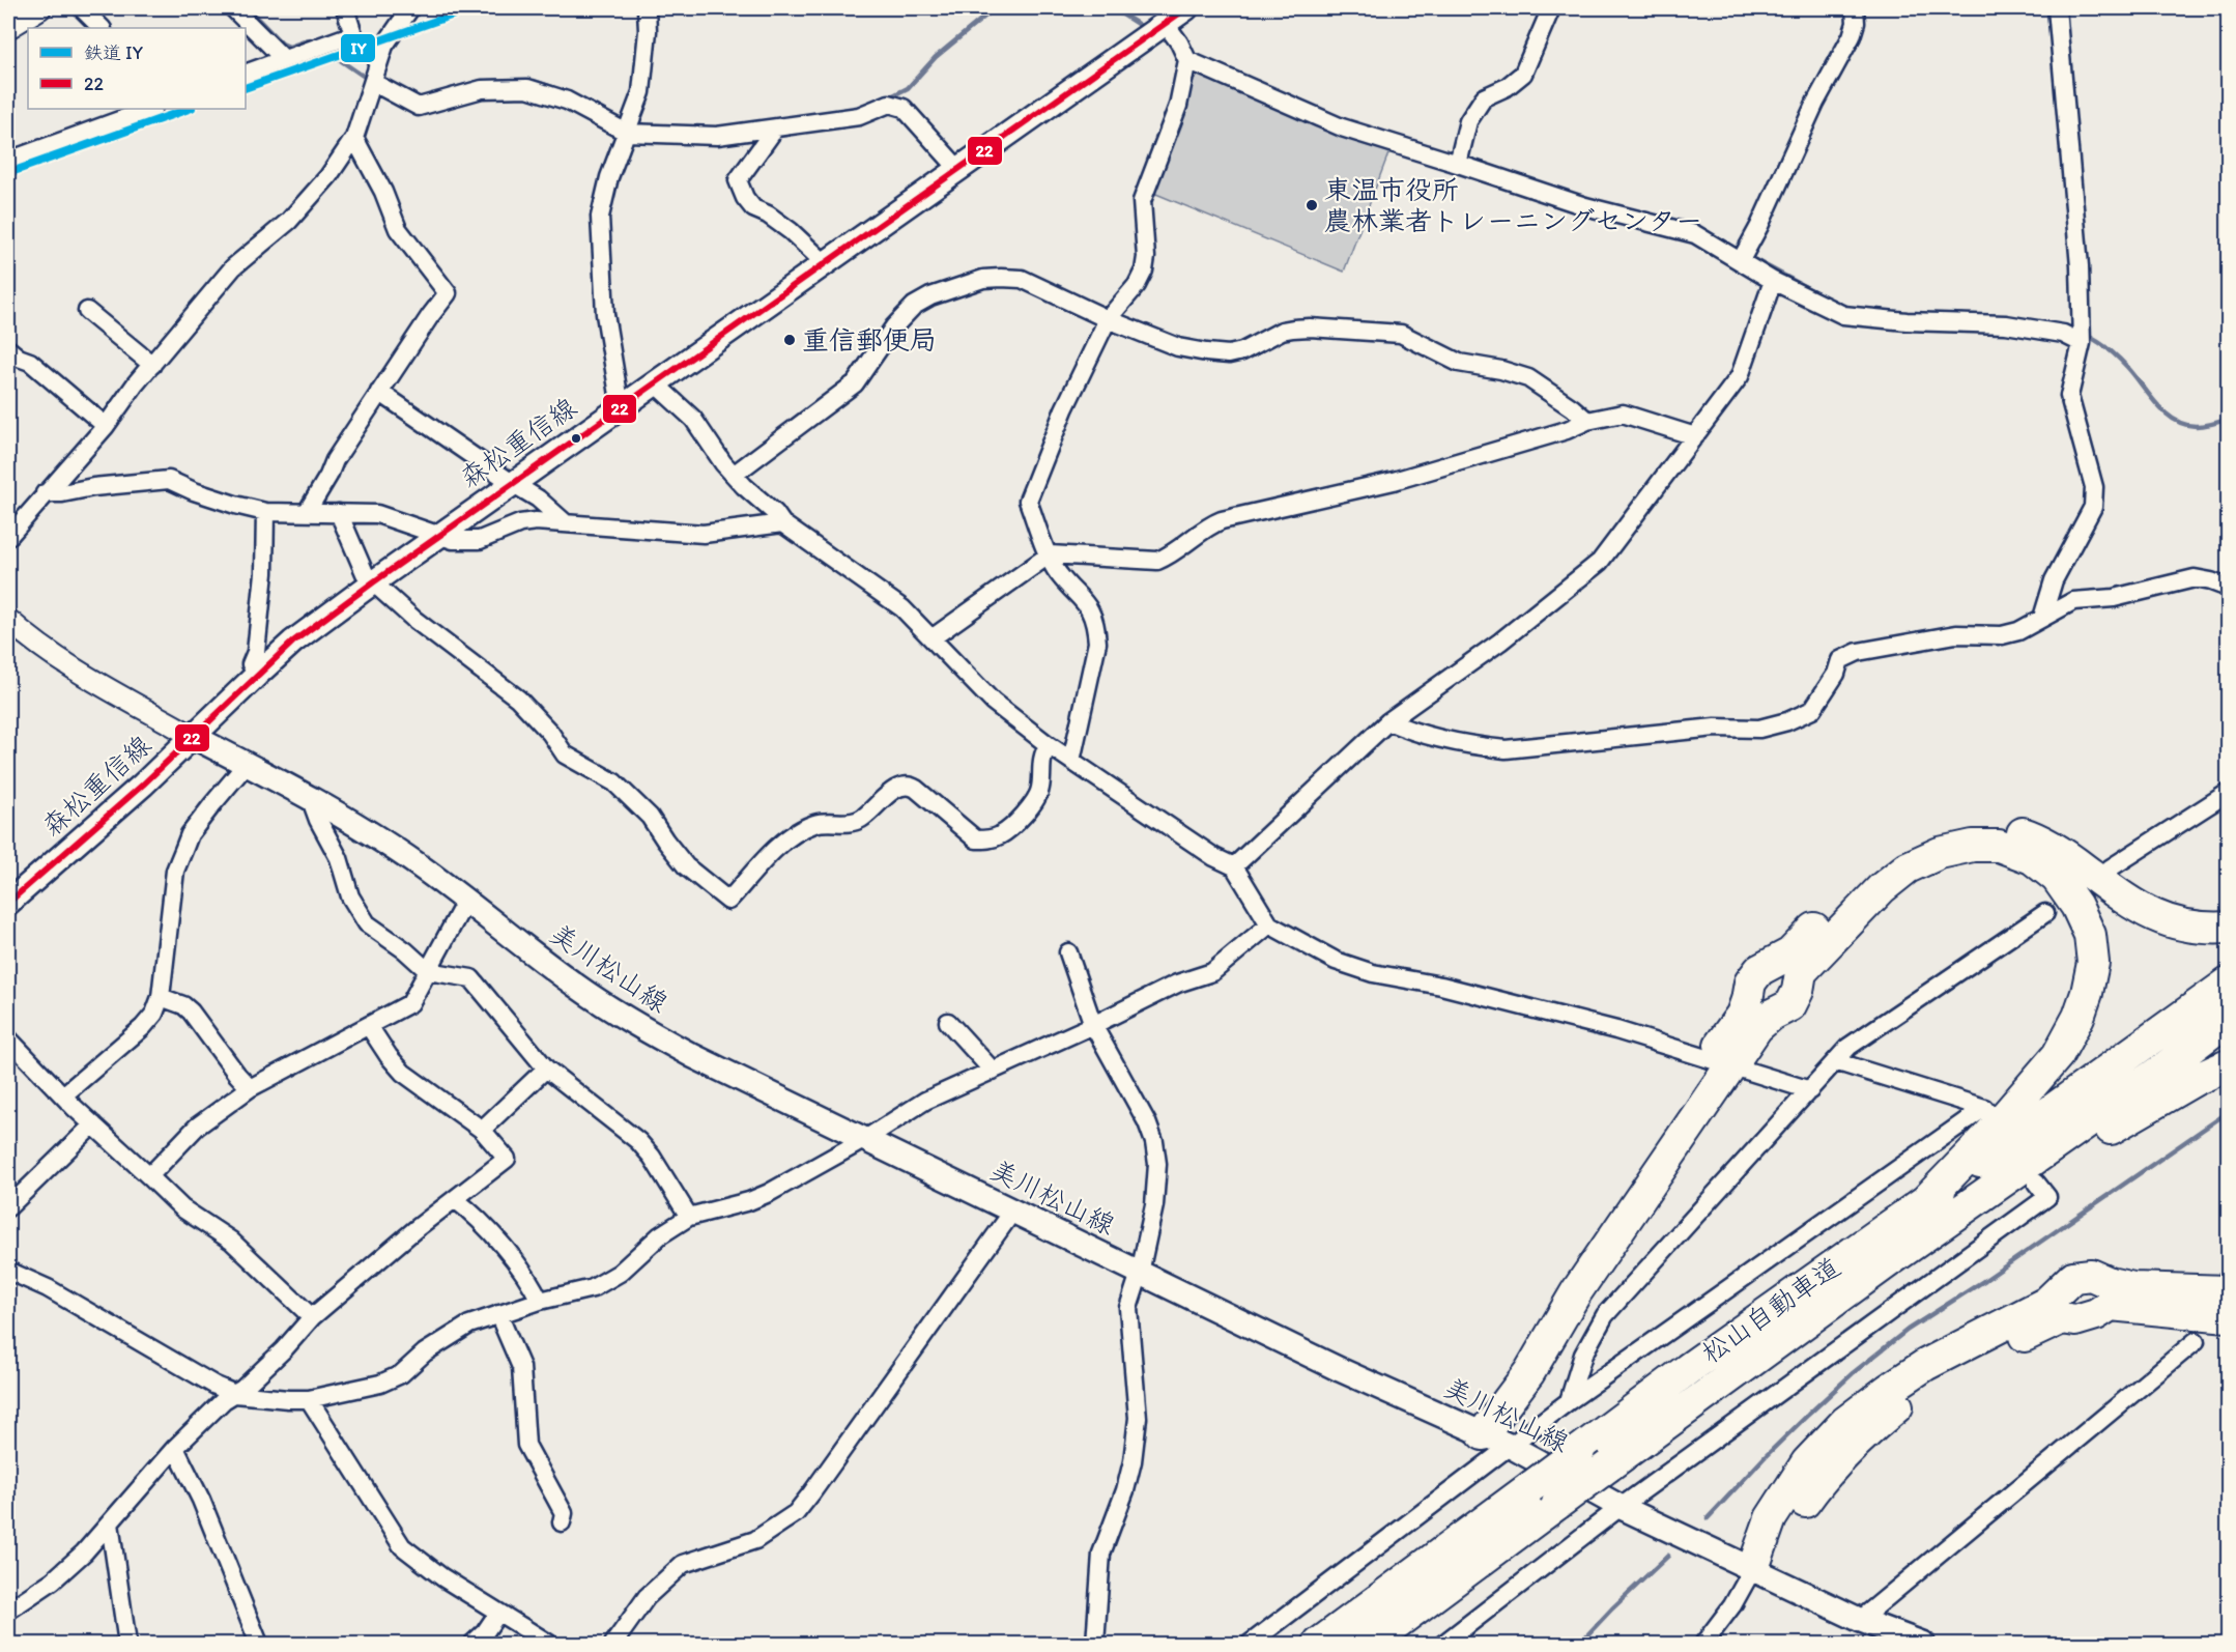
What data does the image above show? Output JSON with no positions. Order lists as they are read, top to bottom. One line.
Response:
{"streets":{"highway":["松山自動車道"],"main road":["森松重信線","美川松山線"]},"crossings":[["森松重信線","美川松山線"]],"places":["東温市役所 農林業者トレーニングセンター","重信郵便局"],"lines":["rail line IY","transit line 22"],"legend":["鉄道 IY","22"]}
